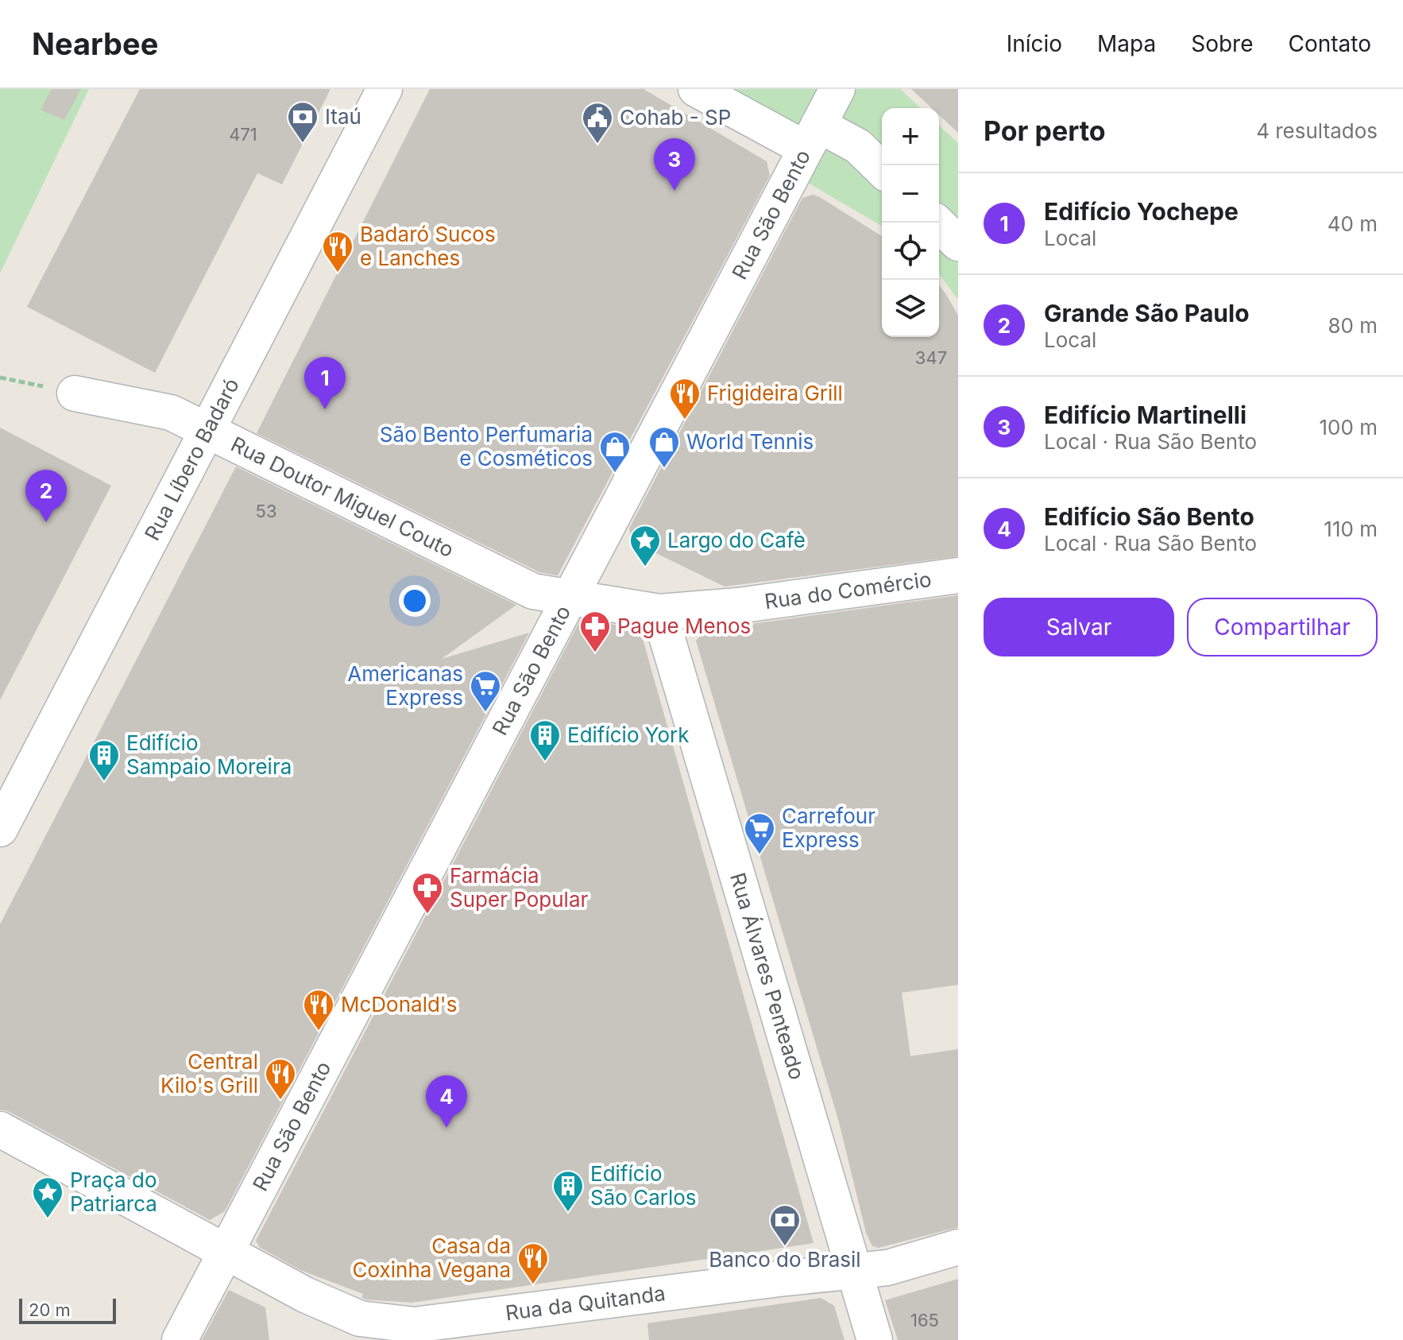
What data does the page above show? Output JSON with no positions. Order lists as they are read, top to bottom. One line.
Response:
{"streets":{"street":["Rua São Bento","Rua Líbero Badaró","Rua Doutor Miguel Couto","Rua do Comércio","Rua Álvares Penteado","Rua da Quitanda"]},"crossings":[["Rua São Bento","Rua Doutor Miguel Couto"],["Rua São Bento","Rua da Quitanda"],["Rua Líbero Badaró","Rua Doutor Miguel Couto"],["Rua Doutor Miguel Couto","Rua do Comércio"],["Rua Doutor Miguel Couto","Rua Álvares Penteado"],["Rua do Comércio","Rua Álvares Penteado"],["Rua Álvares Penteado","Rua da Quitanda"]],"places":{"bank":["Itaú","Banco do Brasil"],"public building":["Cohab - SP"],"restaurant":["Badaró Sucos e Lanches","Frigideira Grill","McDonald's","Central Kilo's Grill","Casa da Coxinha Vegana"],"shop":["World Tennis","São Bento Perfumaria e Cosméticos"],"place":["Largo do Cafè","Praça do Patriarca"],"pharmacy":["Pague Menos","Farmácia Super Popular"],"supermarket":["Americanas Express","Carrefour Express"],"building":["Edifício York","Edifício Sampaio Moreira","Edifício São Carlos"]},"house_numbers":["471","347","53","165"],"scale_bar":"20 m","page":{"header":"Nearbee","nav":["Início","Mapa","Sobre","Contato"],"heading":["Por perto","4 resultados"],"map_buttons":["+","−"],"pins":["3","1","2","4"],"list":[{"mark":"1","name":"Edifício Yochepe","note":"Local","value":"40 m"},{"mark":"2","name":"Grande São Paulo","note":"Local","value":"80 m"},{"mark":"3","name":"Edifício Martinelli","note":"Local · Rua São Bento","value":"100 m"},{"mark":"4","name":"Edifício São Bento","note":"Local · Rua São Bento","value":"110 m"}],"buttons":["Salvar","Compartilhar"],"scale":"20 m"}}
